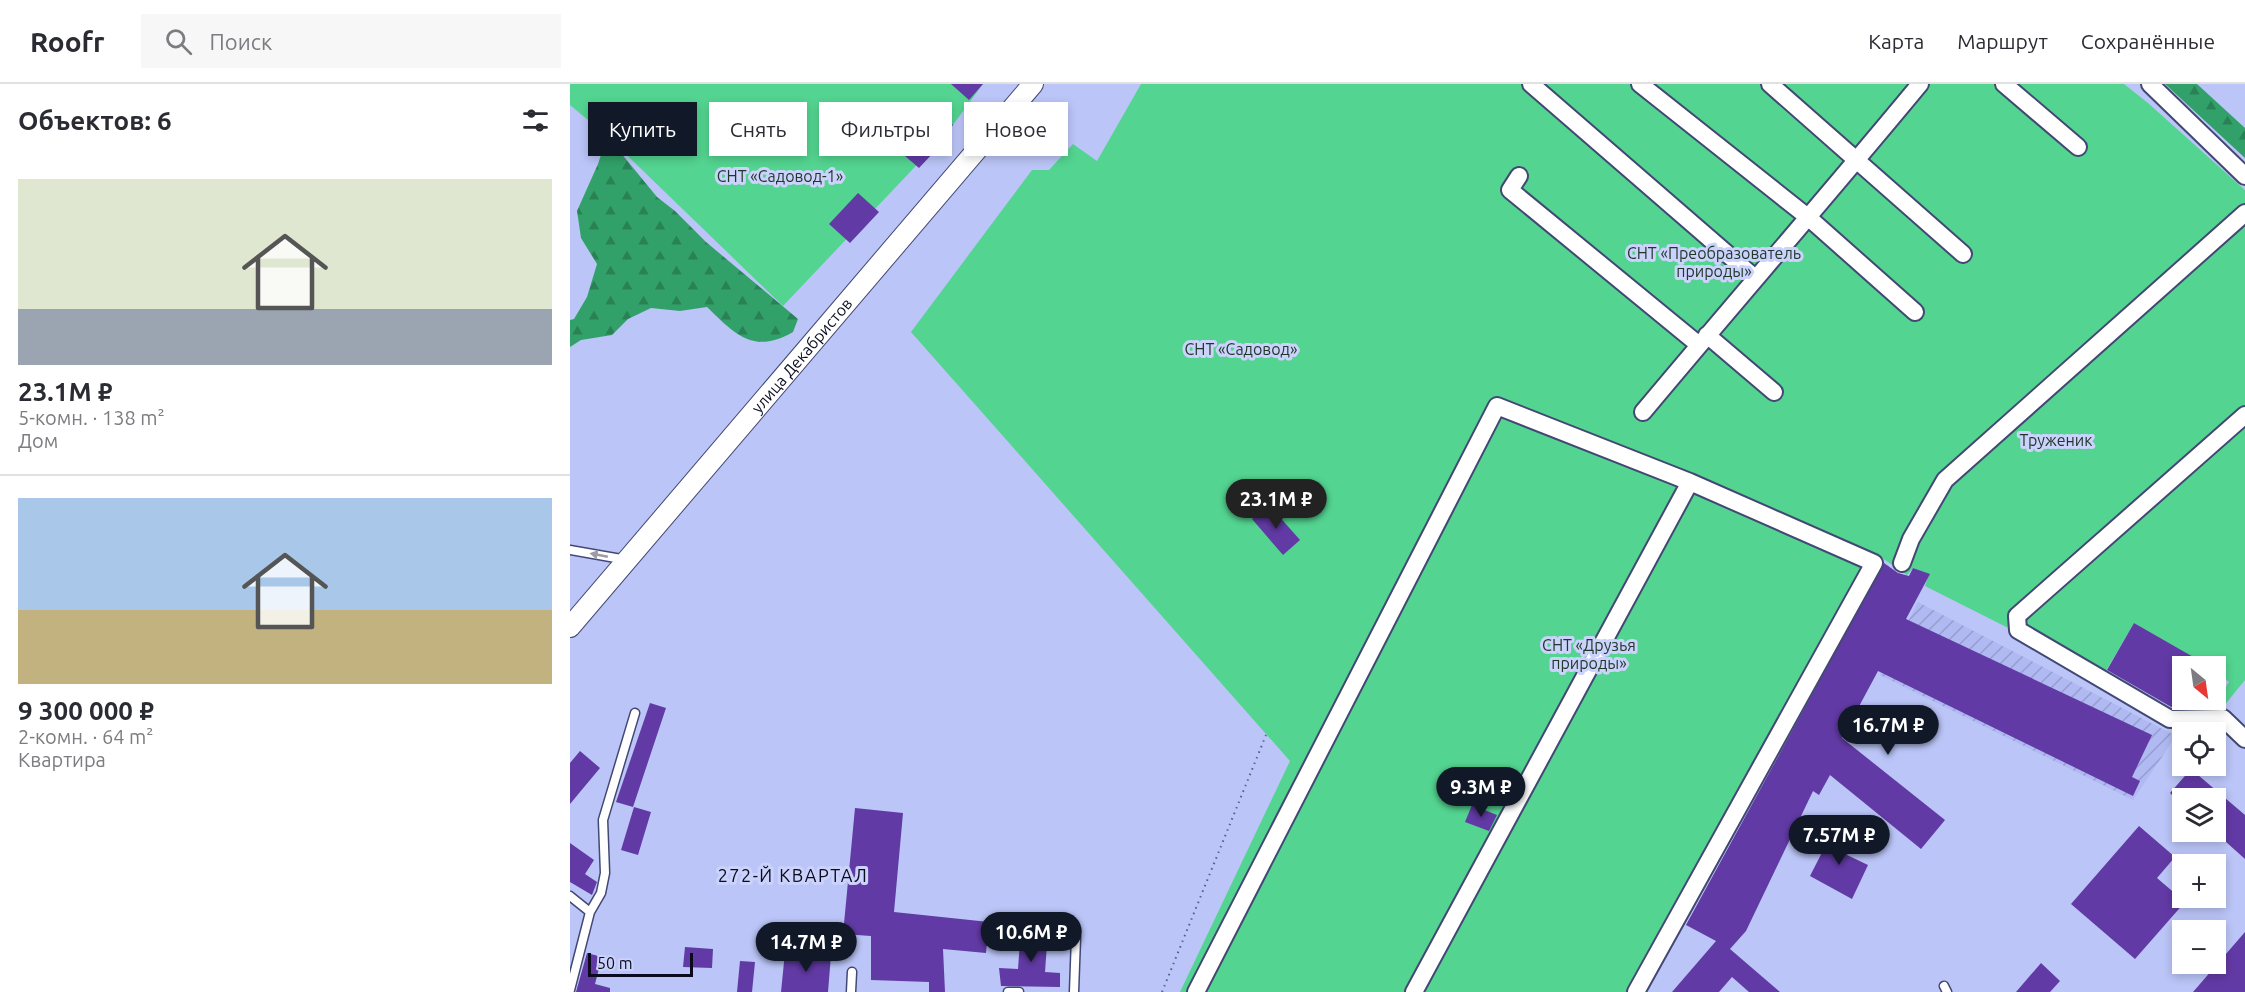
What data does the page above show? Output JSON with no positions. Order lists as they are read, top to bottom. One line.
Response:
{"streets":{"street":["улица Декабристов"]},"districts":["272-Й КВАРТАЛ"],"parks":["СНТ «Садовод-1»","СНТ «Преобразователь природы»","СНТ «Садовод»","Труженик","СНТ «Друзья природы»"],"scale_bar":"50 m","north":"bottom right","page":{"header":"Roofr","search":"Поиск","nav":["Карта","Маршрут","Сохранённые"],"heading":"Объектов: 6","chip":["Купить","Снять","Фильтры","Новое"],"list":[{"name":"23.1M ₽","note":"5-комн. · 138 m² · Дом"},{"name":"9 300 000 ₽","note":"2-комн. · 64 m² · Квартира"}],"price":["23.1M ₽","16.7M ₽","9.3M ₽","7.57M ₽","10.6M ₽","14.7M ₽"],"map_buttons":["+","−"],"scale":"50 m"}}
